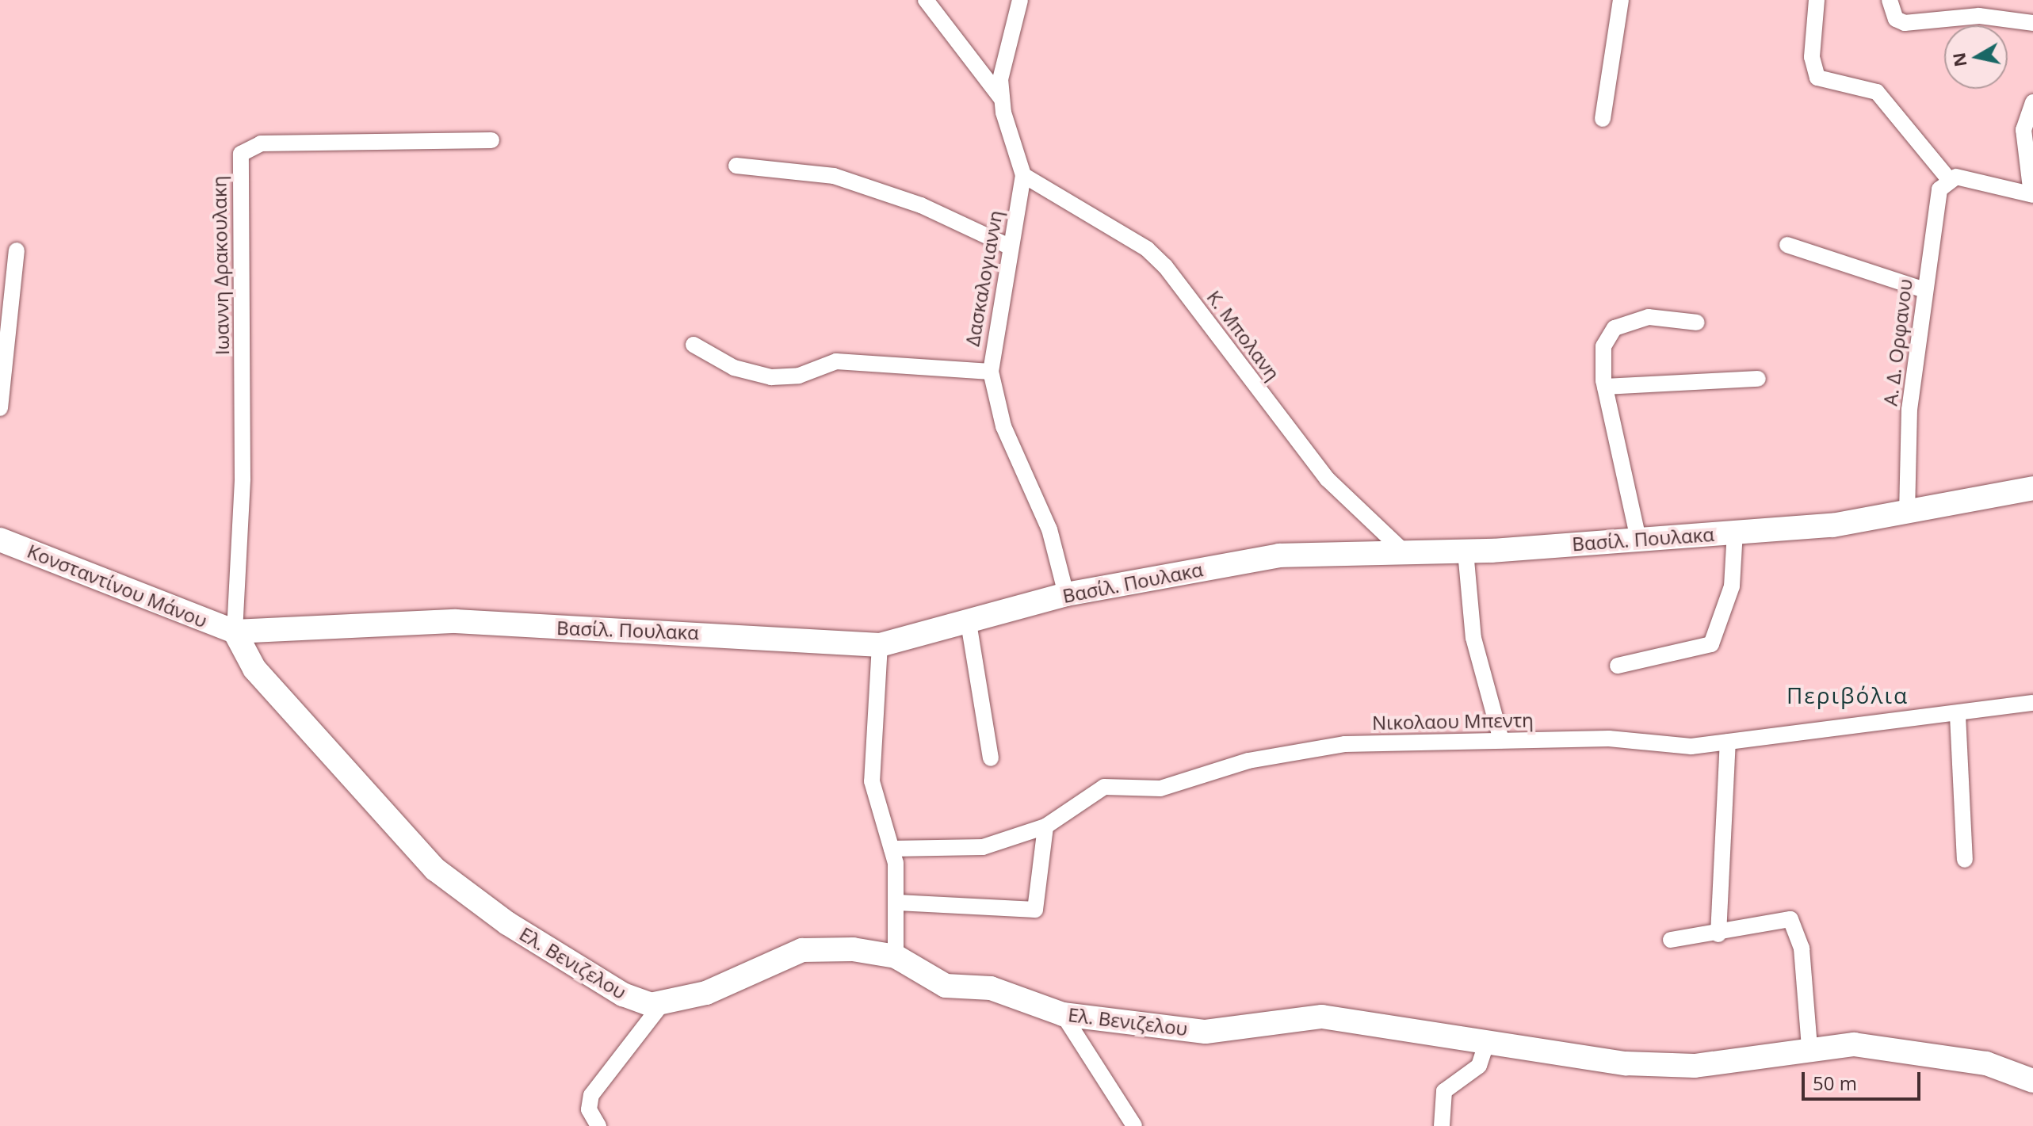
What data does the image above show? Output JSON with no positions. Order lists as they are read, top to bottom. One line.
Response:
{"streets":{"main road":["Βασίλ. Πουλακα","Κονσταντίνου Μάνου","Ελ. Βενιζελου"],"street":["Ιωαννη Δρακουλακη","Δασκαλογιαννη","Κ. Μπολανη","Α. Δ. Ορφανου","Νικολαου Μπεντη"]},"crossings":[["Ιωαννη Δρακουλακη","Βασίλ. Πουλακα"],["Ιωαννη Δρακουλακη","Κονσταντίνου Μάνου"],["Ιωαννη Δρακουλακη","Ελ. Βενιζελου"],["Δασκαλογιαννη","Κ. Μπολανη"],["Δασκαλογιαννη","Βασίλ. Πουλακα"],["Κ. Μπολανη","Βασίλ. Πουλακα"],["Α. Δ. Ορφανου","Βασίλ. Πουλακα"],["Βασίλ. Πουλακα","Κονσταντίνου Μάνου"],["Βασίλ. Πουλακα","Ελ. Βενιζελου"],["Κονσταντίνου Μάνου","Ελ. Βενιζελου"]],"districts":["Περιβόλια"],"scale_bar":"50 m","north":"left"}
